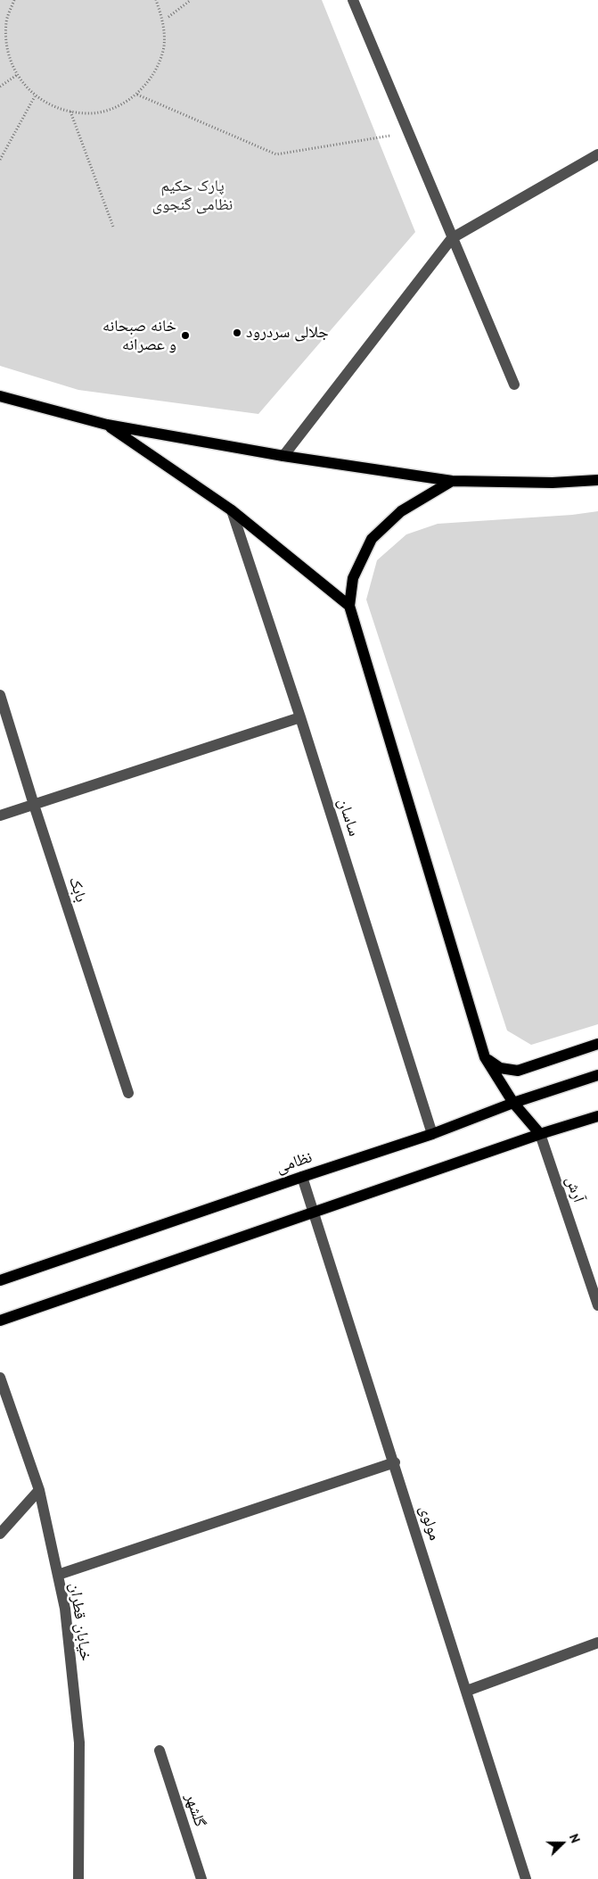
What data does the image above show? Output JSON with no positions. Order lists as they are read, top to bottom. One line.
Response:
{"streets":{"main road":["نظامی"],"street":["ساسان","بابک","آرش","مولوی","خیابان قطران","گلشهر"]},"crossings":[["ساسان","نظامی"],["نظامی","مولوی"]],"parks":["پارک حکیم نظامی گنجوی"],"places":["جلالی سردرود","خانه صبحانه و عصرانه"],"north":"right"}
